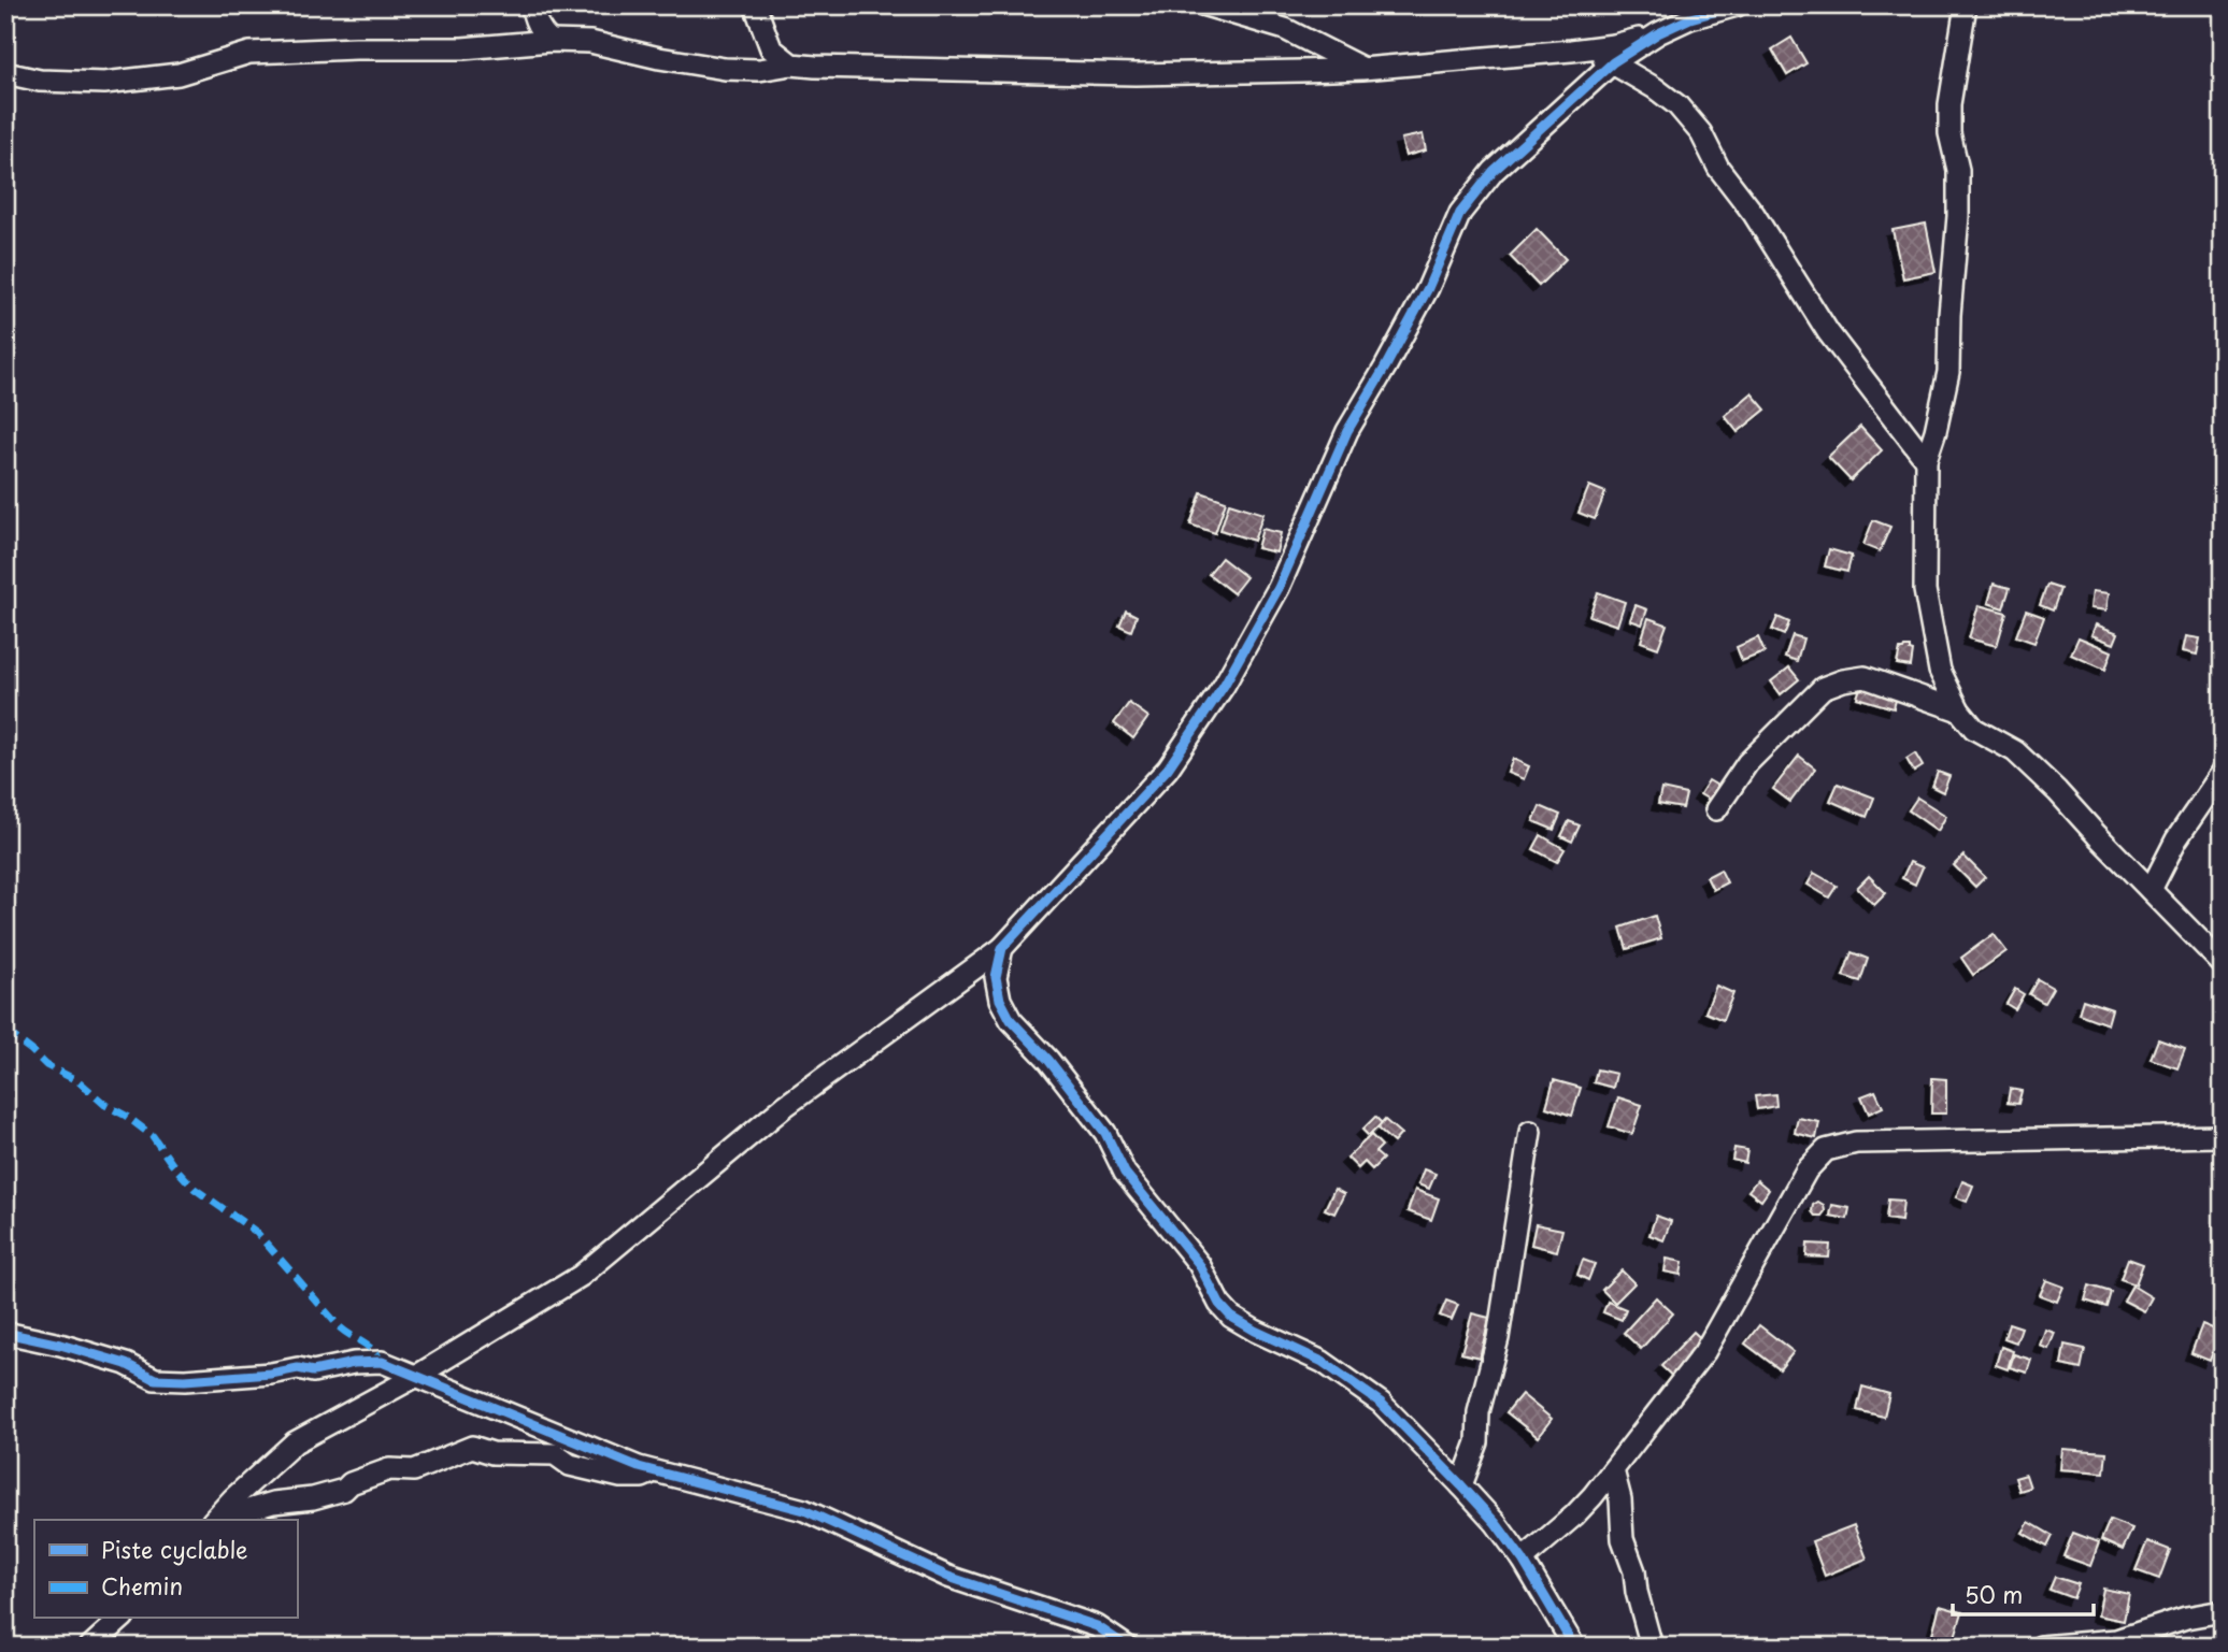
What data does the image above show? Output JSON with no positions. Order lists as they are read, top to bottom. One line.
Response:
{"legend":["Piste cyclable","Chemin"],"scale_bar":"50 m"}
